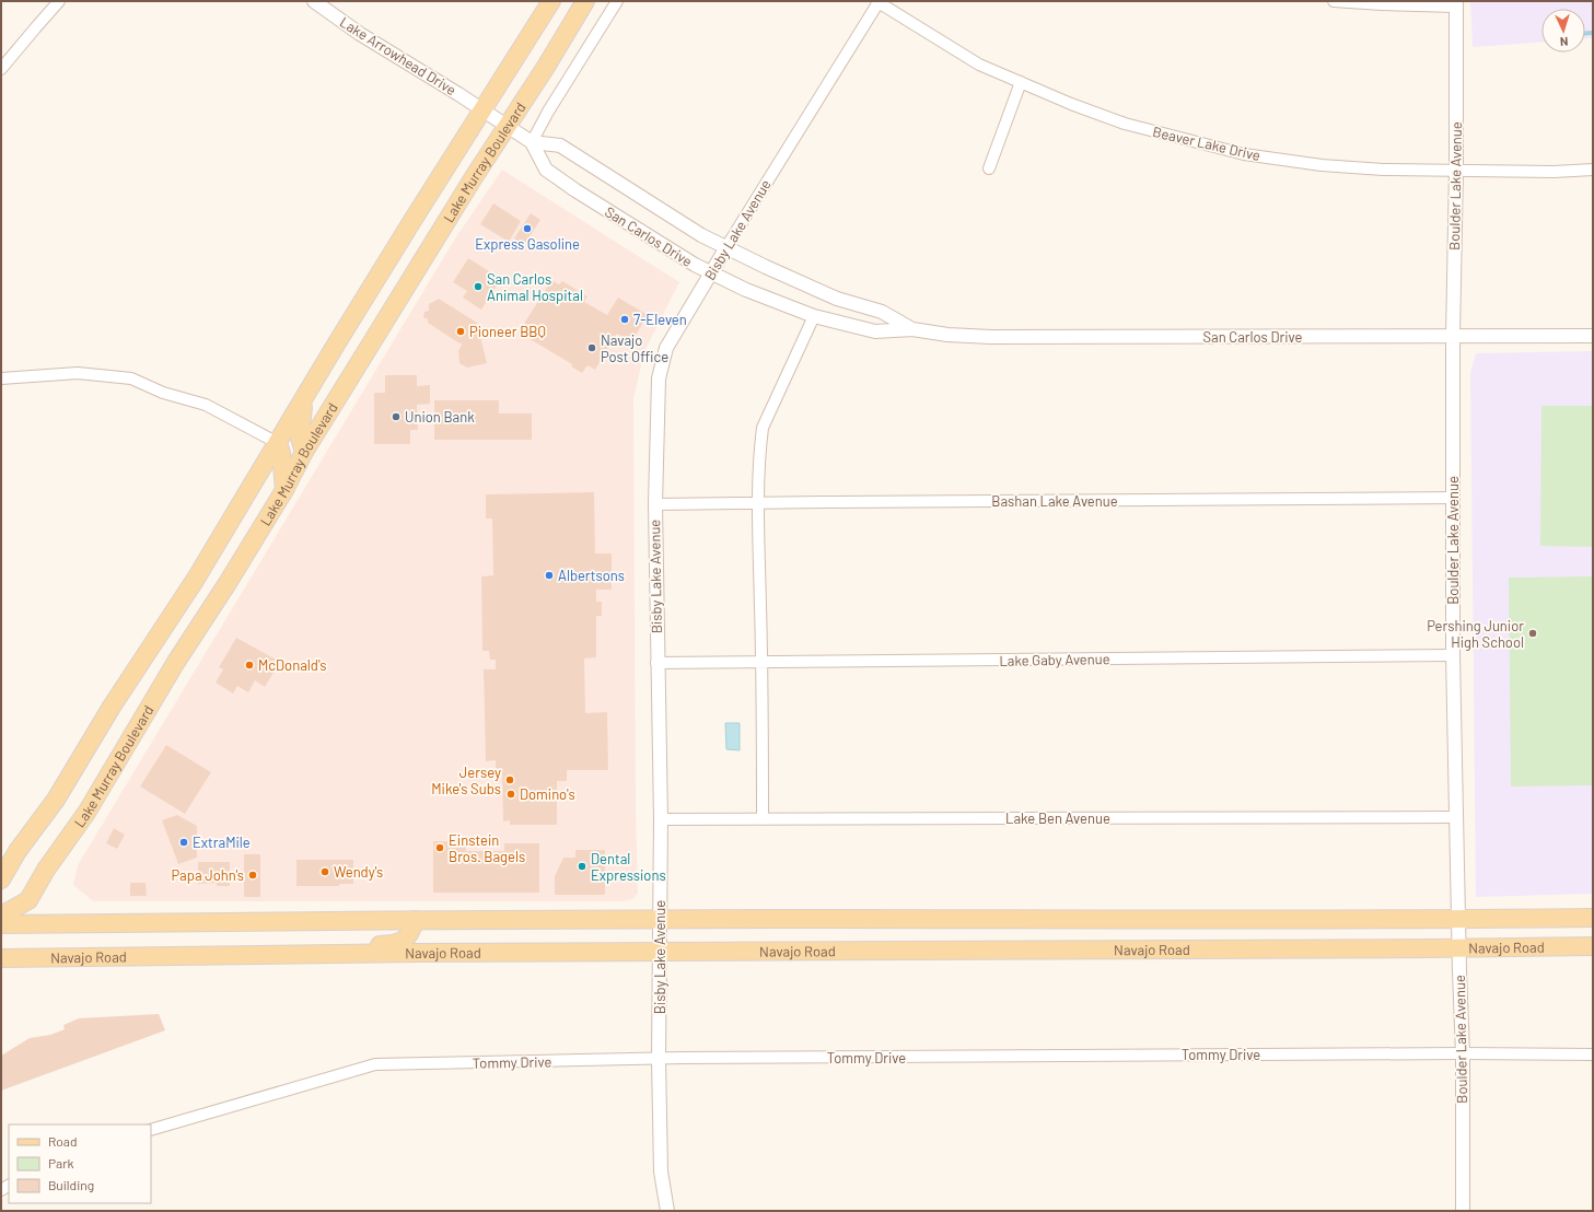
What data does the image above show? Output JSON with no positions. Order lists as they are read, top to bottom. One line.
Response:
{"streets":{"main road":["Lake Murray Boulevard","Navajo Road"],"street":["Lake Arrowhead Drive","Beaver Lake Drive","Boulder Lake Avenue","Bisby Lake Avenue","San Carlos Drive","Bashan Lake Avenue","Lake Gaby Avenue","Lake Ben Avenue","Tommy Drive"]},"crossings":[["Lake Arrowhead Drive","Lake Murray Boulevard"],["Lake Arrowhead Drive","San Carlos Drive"],["Beaver Lake Drive","Boulder Lake Avenue"],["Beaver Lake Drive","Bisby Lake Avenue"],["Lake Murray Boulevard","San Carlos Drive"],["Boulder Lake Avenue","San Carlos Drive"],["Boulder Lake Avenue","Bashan Lake Avenue"],["Boulder Lake Avenue","Lake Gaby Avenue"],["Boulder Lake Avenue","Lake Ben Avenue"],["Boulder Lake Avenue","Navajo Road"],["Boulder Lake Avenue","Tommy Drive"],["Bisby Lake Avenue","San Carlos Drive"],["Bisby Lake Avenue","Bashan Lake Avenue"],["Bisby Lake Avenue","Lake Gaby Avenue"],["Bisby Lake Avenue","Lake Ben Avenue"],["Bisby Lake Avenue","Navajo Road"],["Bisby Lake Avenue","Tommy Drive"]],"places":["Express Gasoline","San Carlos Animal Hospital","7-Eleven","Pioneer BBQ","Navajo Post Office","Union Bank","Albertsons","Pershing Junior High School","McDonald's","Jersey Mike's Subs","Domino's","ExtraMile","Einstein Bros. Bagels","Dental Expressions","Wendy's","Papa John's"],"legend":["Road","Park","Building"],"north":"bottom"}
